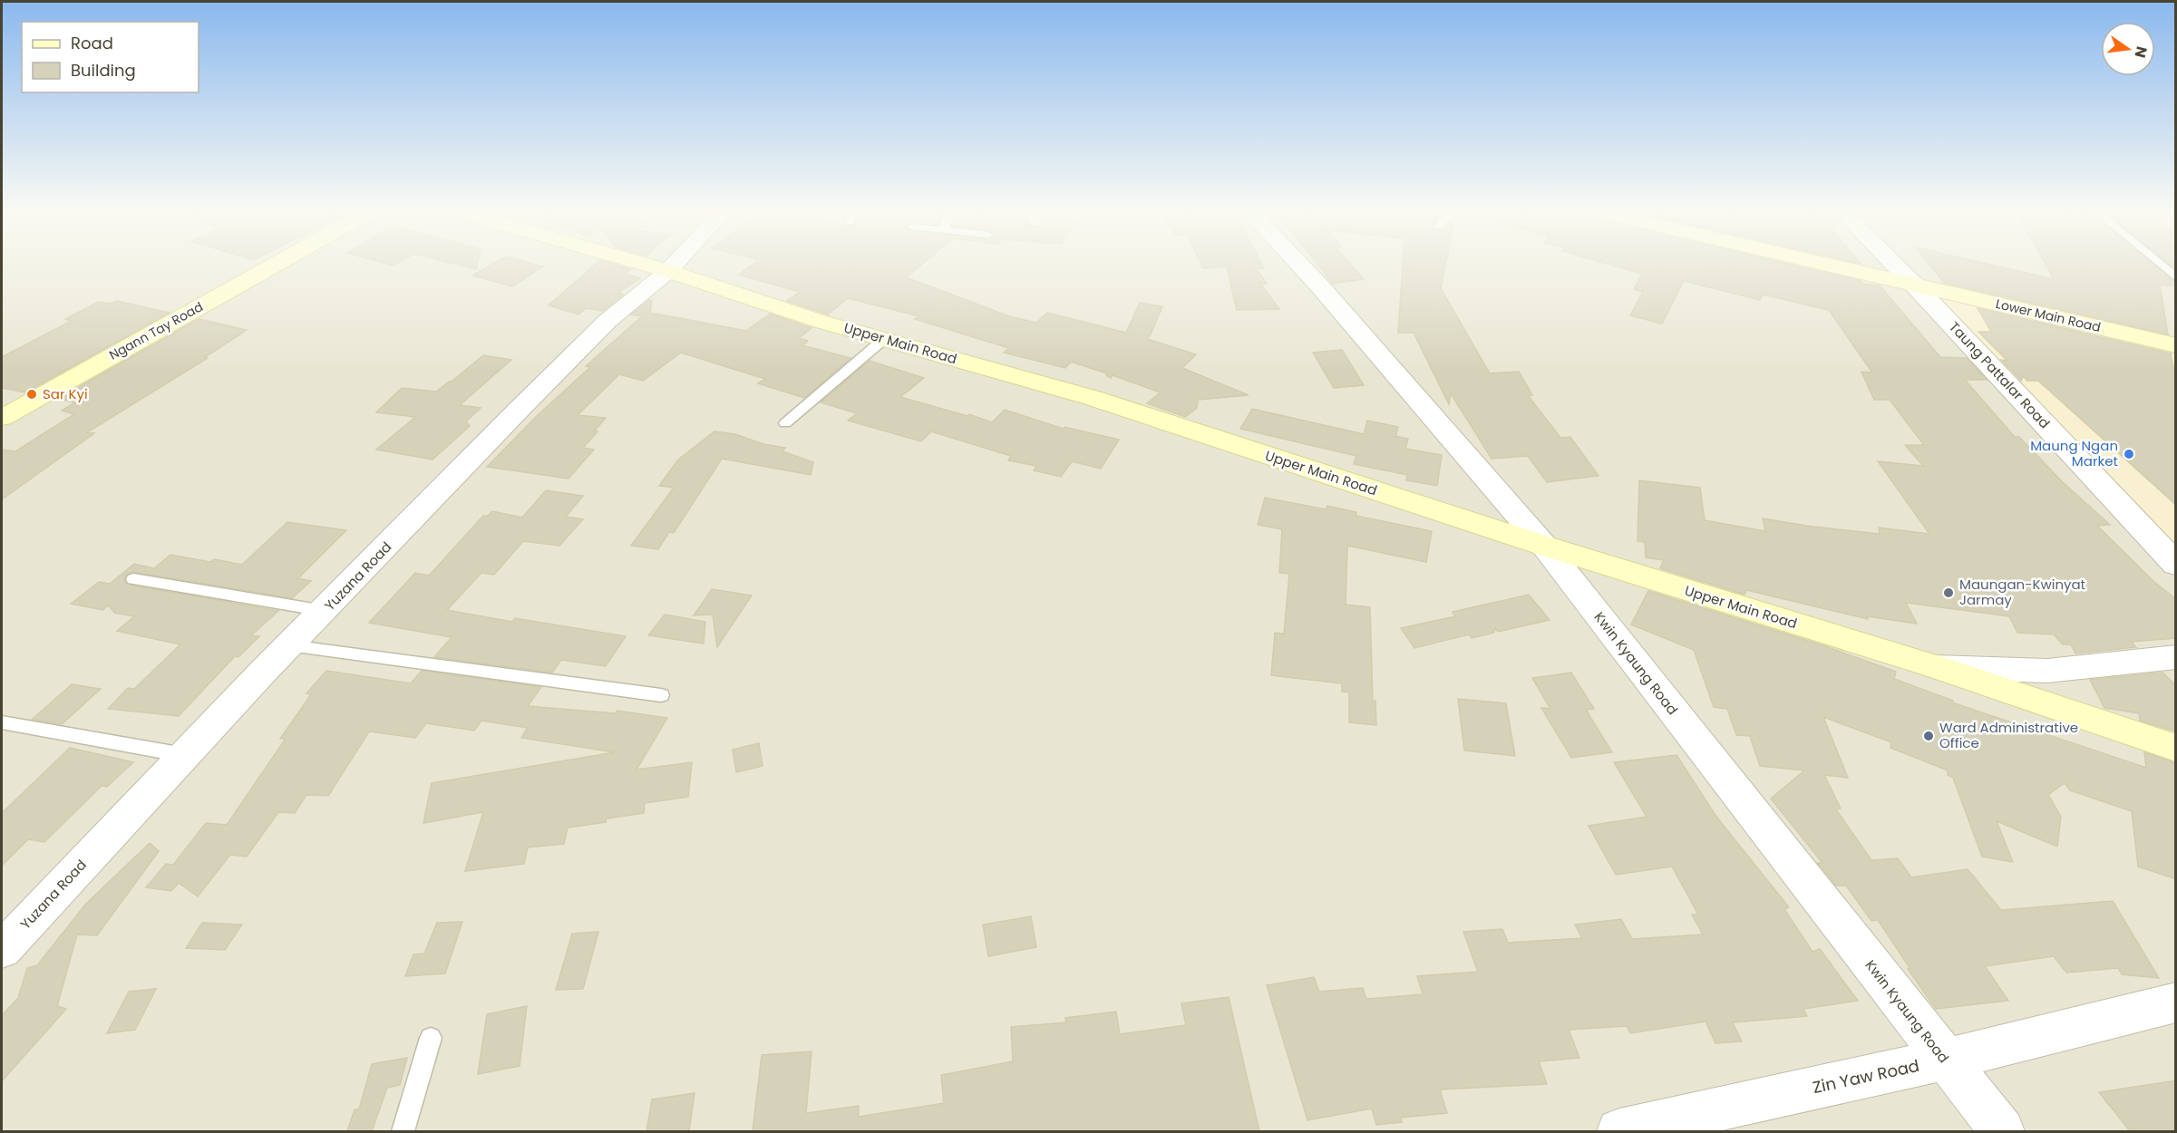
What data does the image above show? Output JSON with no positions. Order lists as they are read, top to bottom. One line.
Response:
{"streets":{"main road":["Lower Main Road","Ngann Tay Road","Upper Main Road"],"street":["Taung Pattalar Road","Yuzana Road","Kwin Kyaung Road","Zin Yaw Road"]},"crossings":[["Lower Main Road","Taung Pattalar Road"],["Upper Main Road","Yuzana Road"],["Upper Main Road","Kwin Kyaung Road"],["Kwin Kyaung Road","Zin Yaw Road"]],"places":["Sar Kyi","Maung Ngan Market","Maungan-Kwinyat Jarmay","Ward Administrative Office"],"legend":["Road","Building"],"north":"right"}
